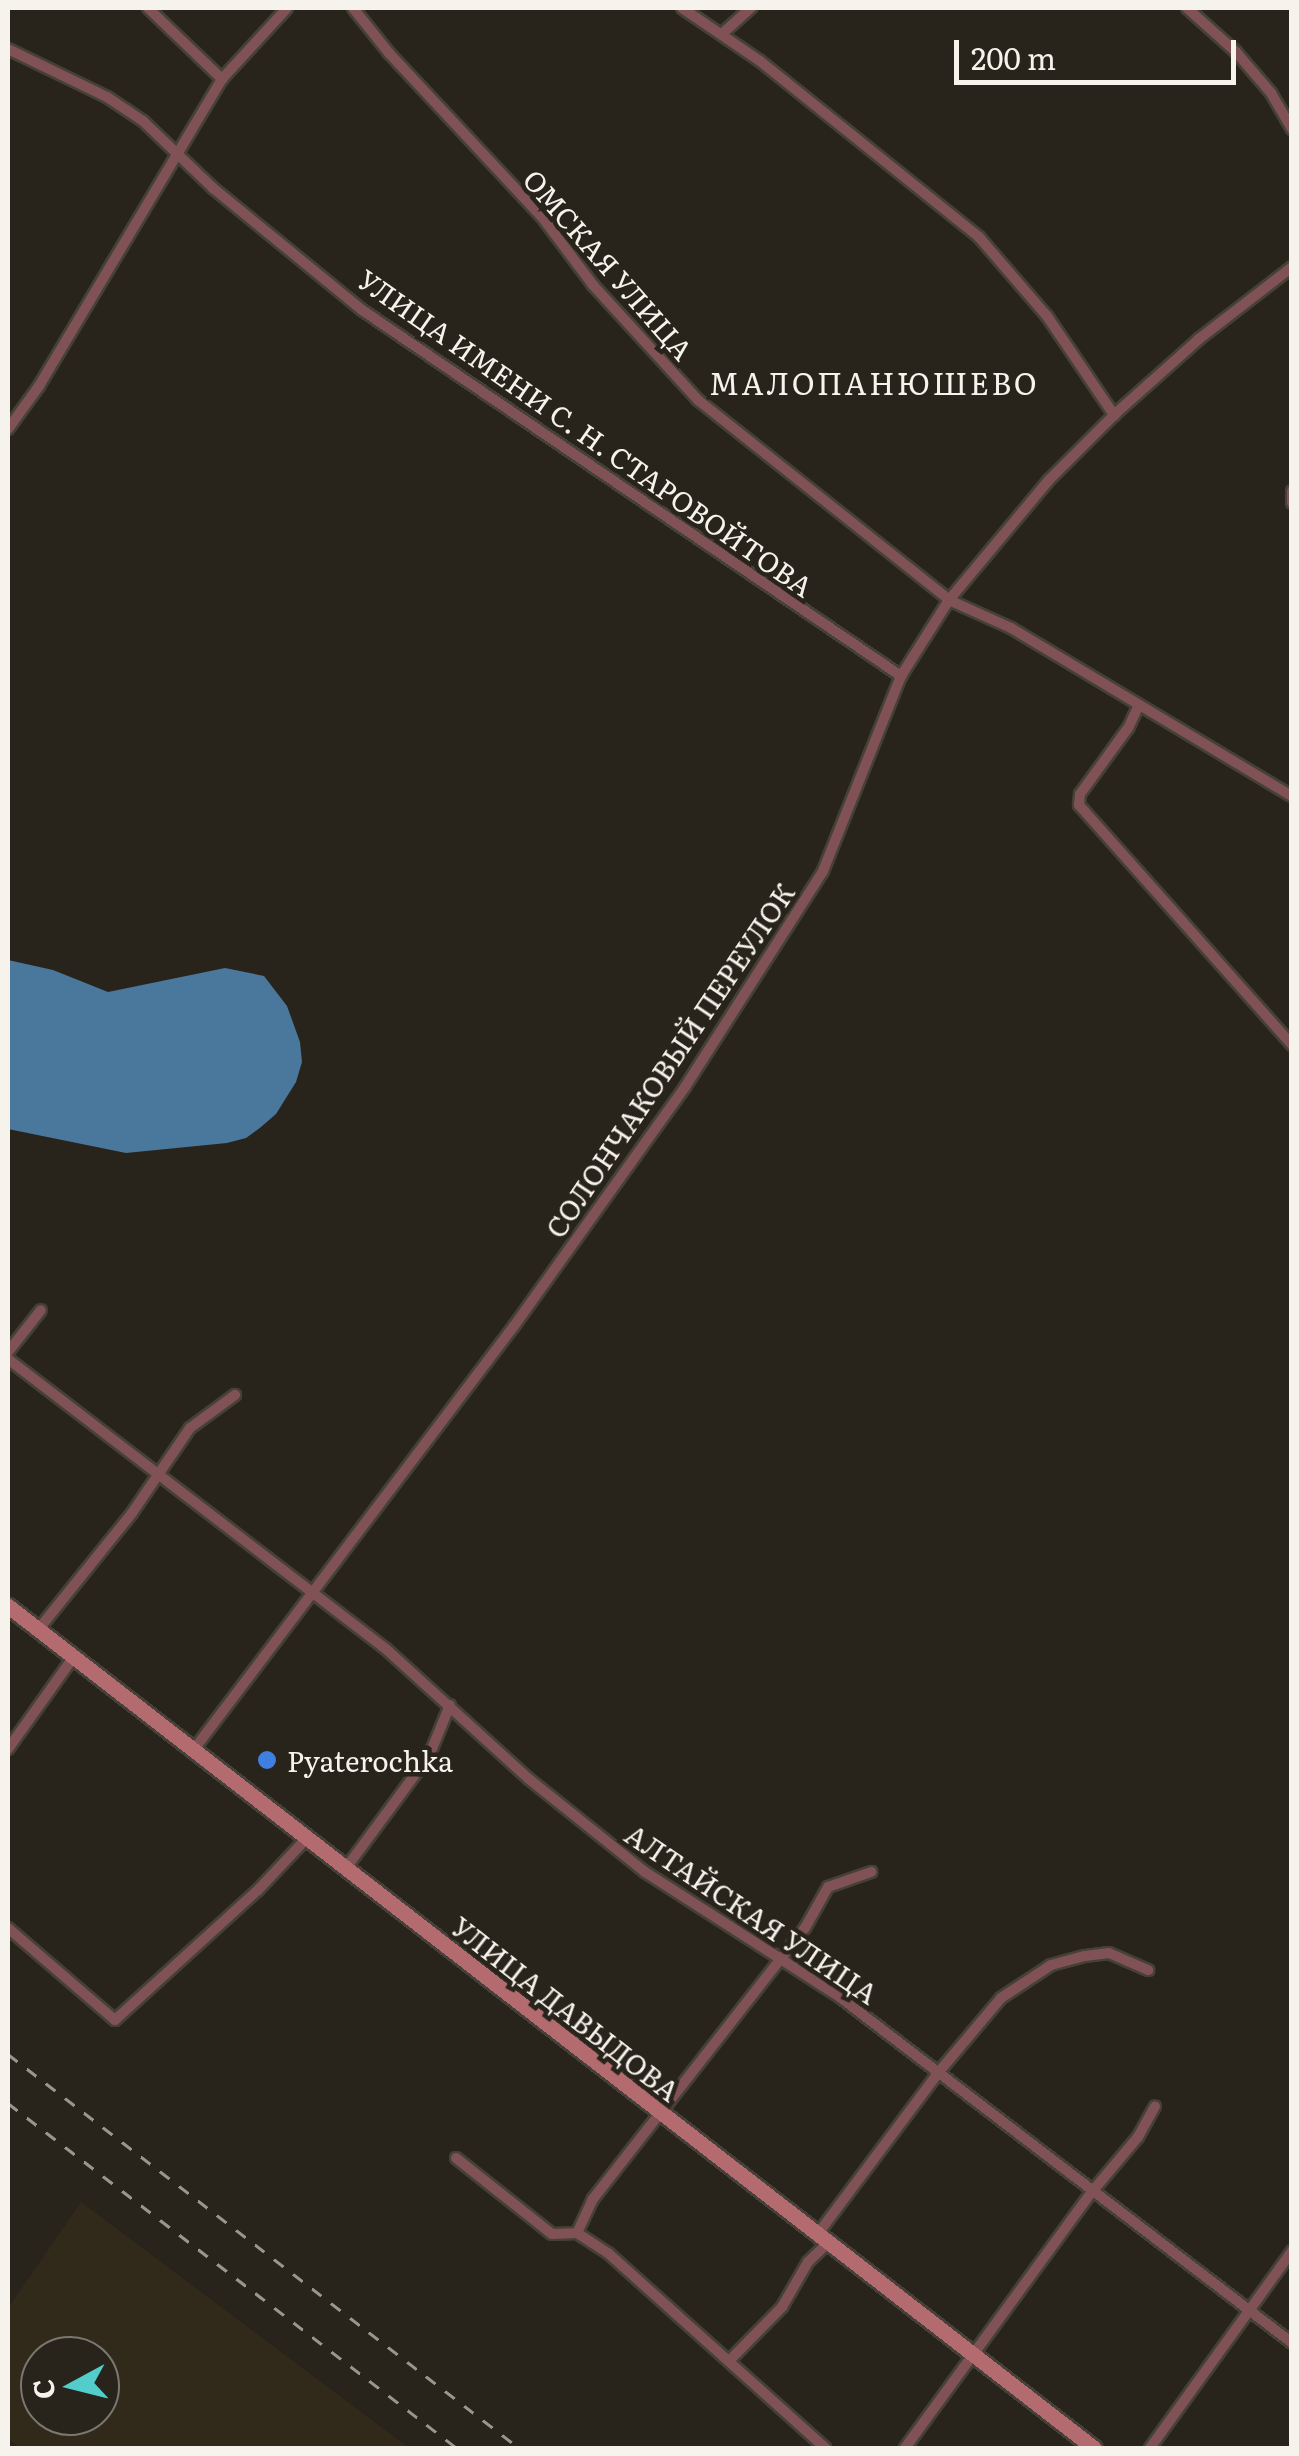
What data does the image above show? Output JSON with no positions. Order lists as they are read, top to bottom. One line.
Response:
{"streets":{"main road":["УЛИЦА ДАВЫДОВА"],"street":["ОМСКАЯ УЛИЦА","УЛИЦА ИМЕНИ С. Н. СТАРОВОЙТОВА","СОЛОНЧАКОВЫЙ ПЕРЕУЛОК","АЛТАЙСКАЯ УЛИЦА"]},"crossings":[["ОМСКАЯ УЛИЦА","СОЛОНЧАКОВЫЙ ПЕРЕУЛОК"],["УЛИЦА ИМЕНИ С. Н. СТАРОВОЙТОВА","СОЛОНЧАКОВЫЙ ПЕРЕУЛОК"],["СОЛОНЧАКОВЫЙ ПЕРЕУЛОК","АЛТАЙСКАЯ УЛИЦА"],["СОЛОНЧАКОВЫЙ ПЕРЕУЛОК","УЛИЦА ДАВЫДОВА"]],"districts":["МАЛОПАНЮШЕВО"],"places":["Pyaterochka"],"scale_bar":"200 m","north":"left"}
